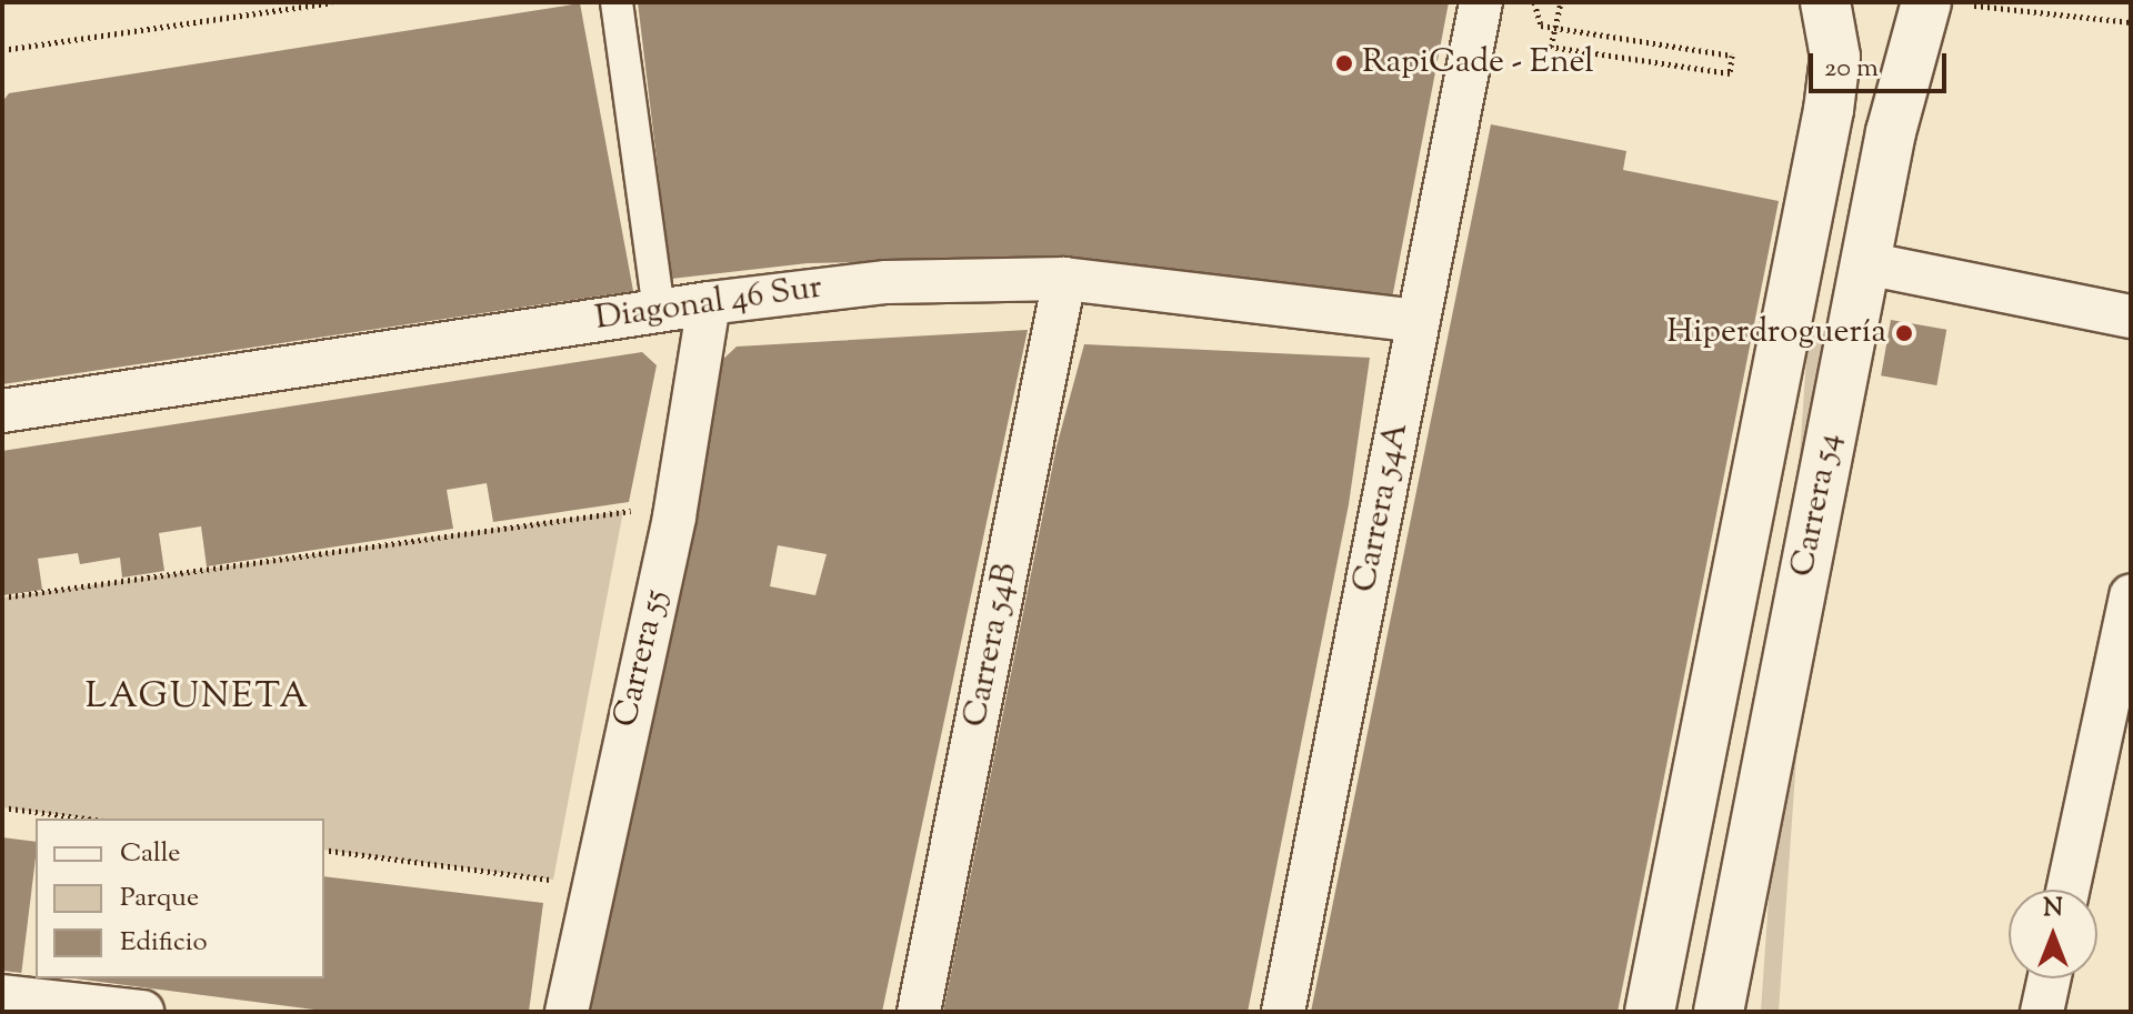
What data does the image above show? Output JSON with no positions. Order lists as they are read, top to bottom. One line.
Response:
{"streets":{"street":["Diagonal 46 Sur","Carrera 54","Carrera 54A","Carrera 54B","Carrera 55"]},"crossings":[["Diagonal 46 Sur","Carrera 54A"],["Diagonal 46 Sur","Carrera 54B"],["Diagonal 46 Sur","Carrera 55"]],"districts":["LAGUNETA"],"places":["RapiCade - Enel","Hiperdroguería"],"legend":["Calle","Parque","Edificio"],"scale_bar":"20 m","north":"top"}
